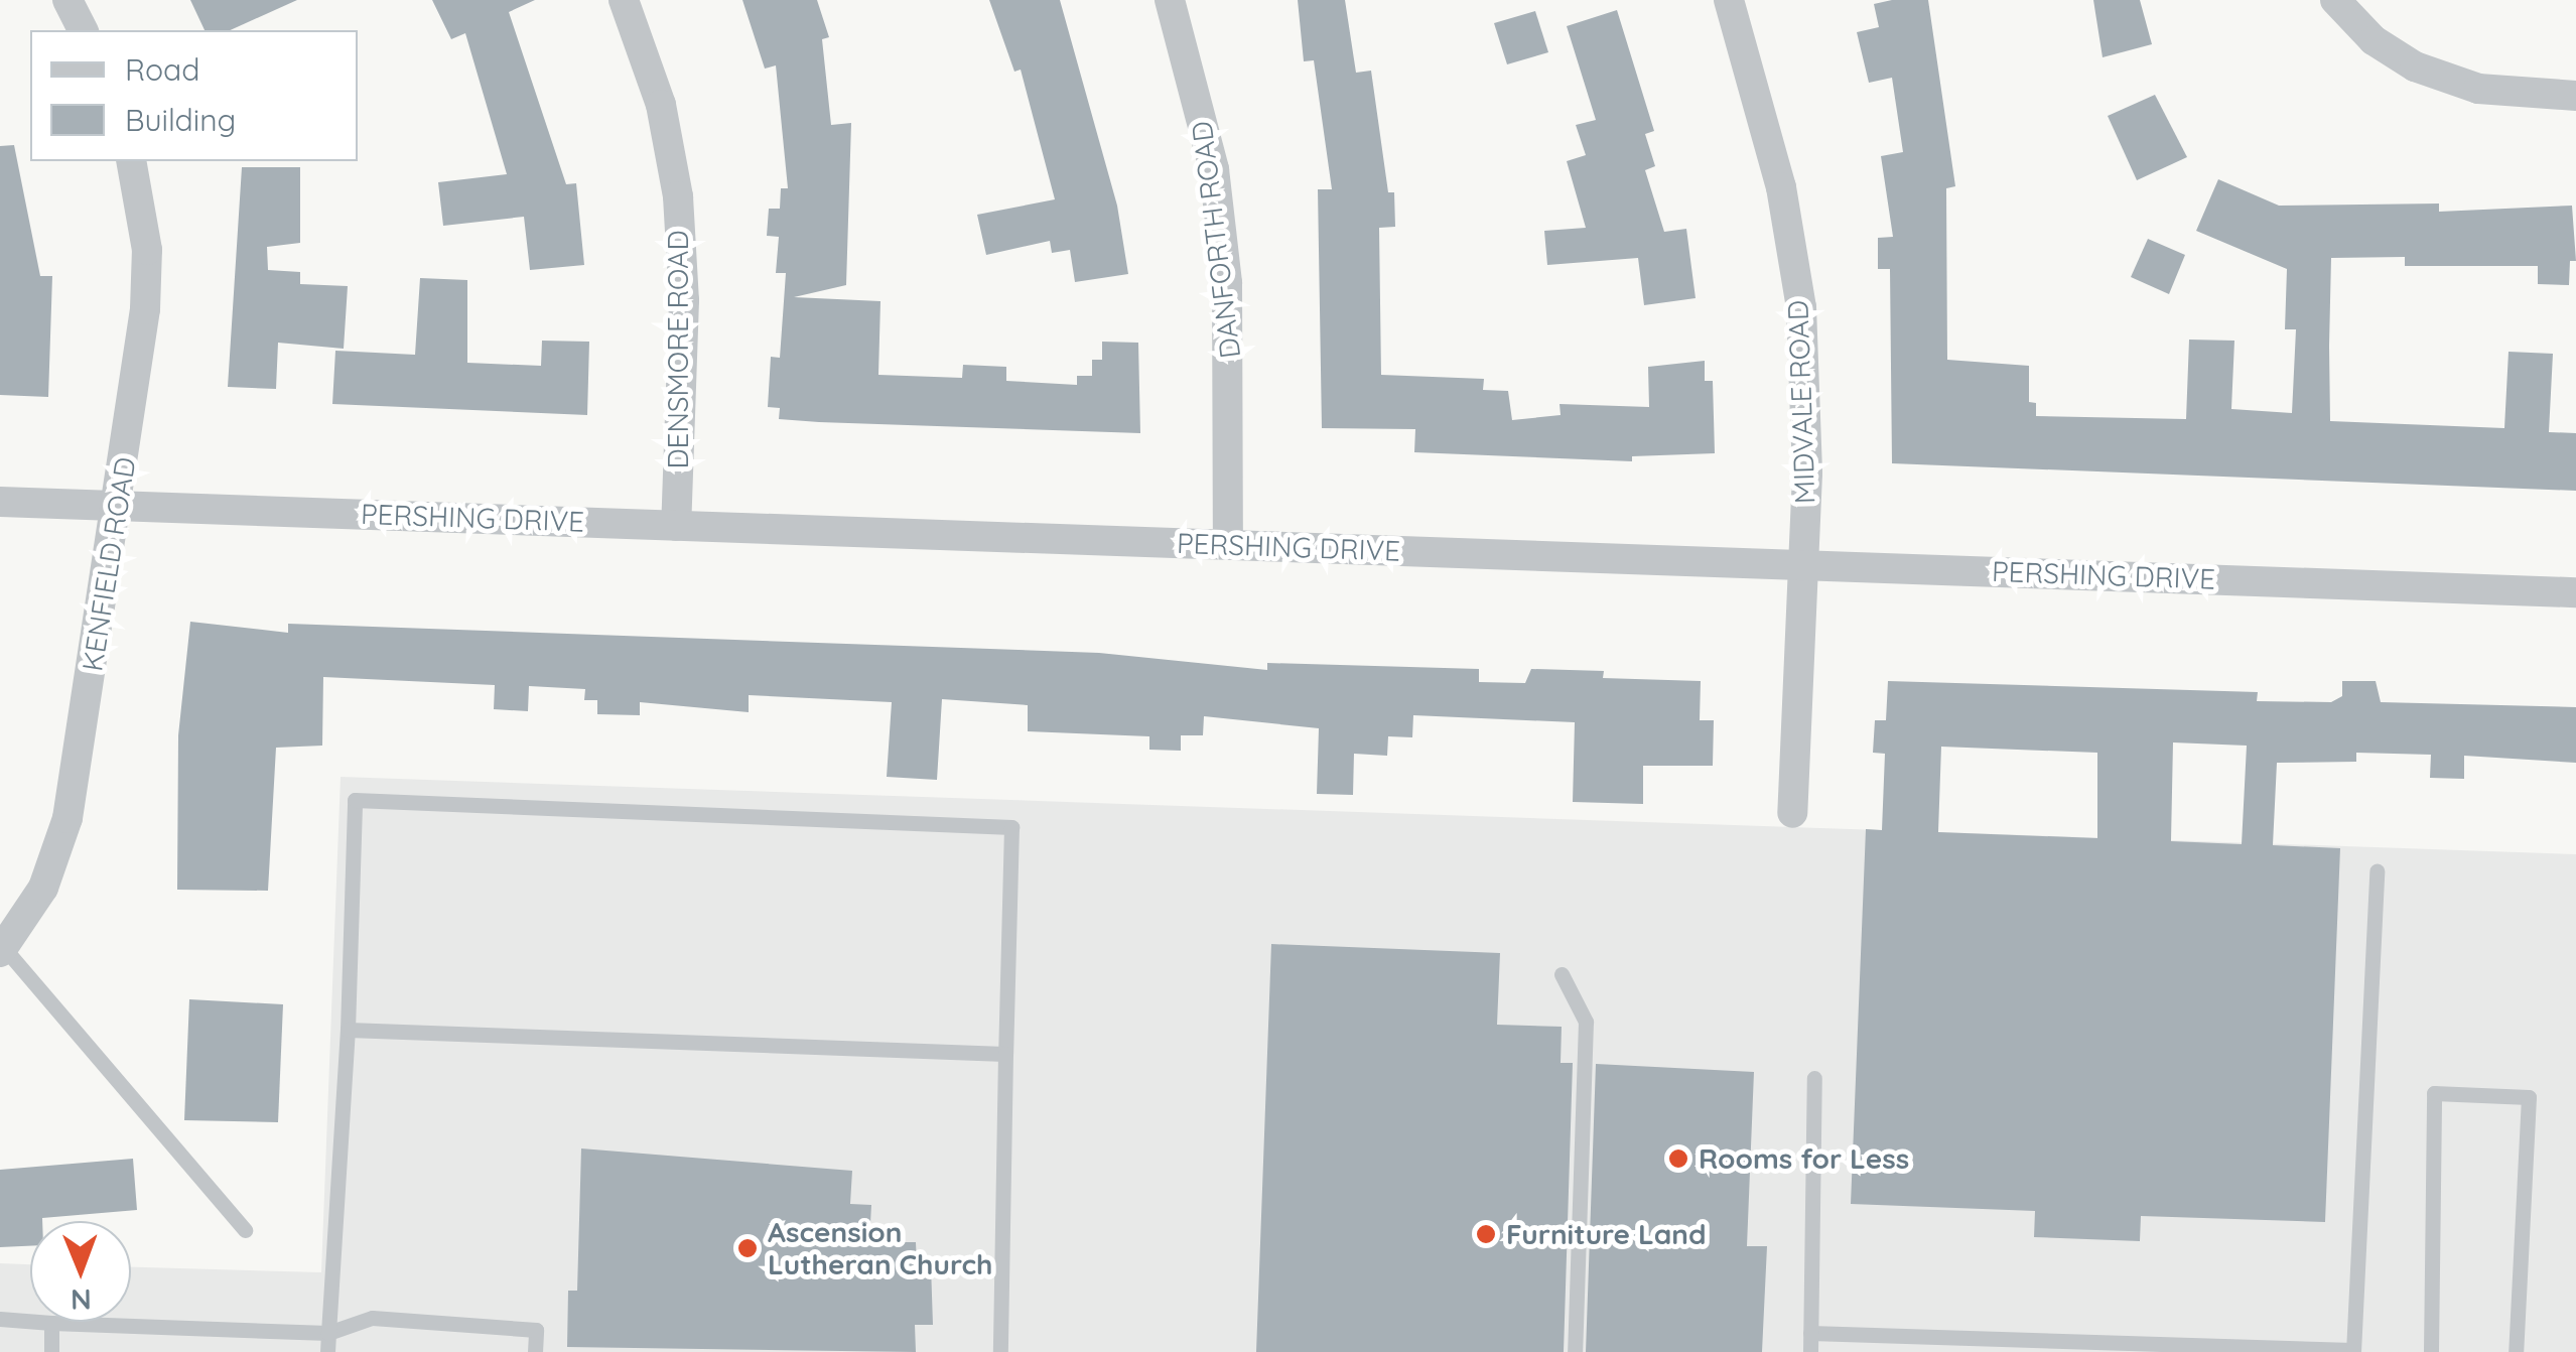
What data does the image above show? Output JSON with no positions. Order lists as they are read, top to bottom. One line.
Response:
{"streets":{"street":["DANFORTH ROAD","DENSMORE ROAD","MIDVALE ROAD","PERSHING DRIVE","KENFIELD ROAD"]},"crossings":[["DANFORTH ROAD","PERSHING DRIVE"],["DENSMORE ROAD","PERSHING DRIVE"],["MIDVALE ROAD","PERSHING DRIVE"],["PERSHING DRIVE","KENFIELD ROAD"]],"places":["Rooms for Less","Furniture Land","Ascension Lutheran Church"],"legend":["Road","Building"],"north":"bottom"}
